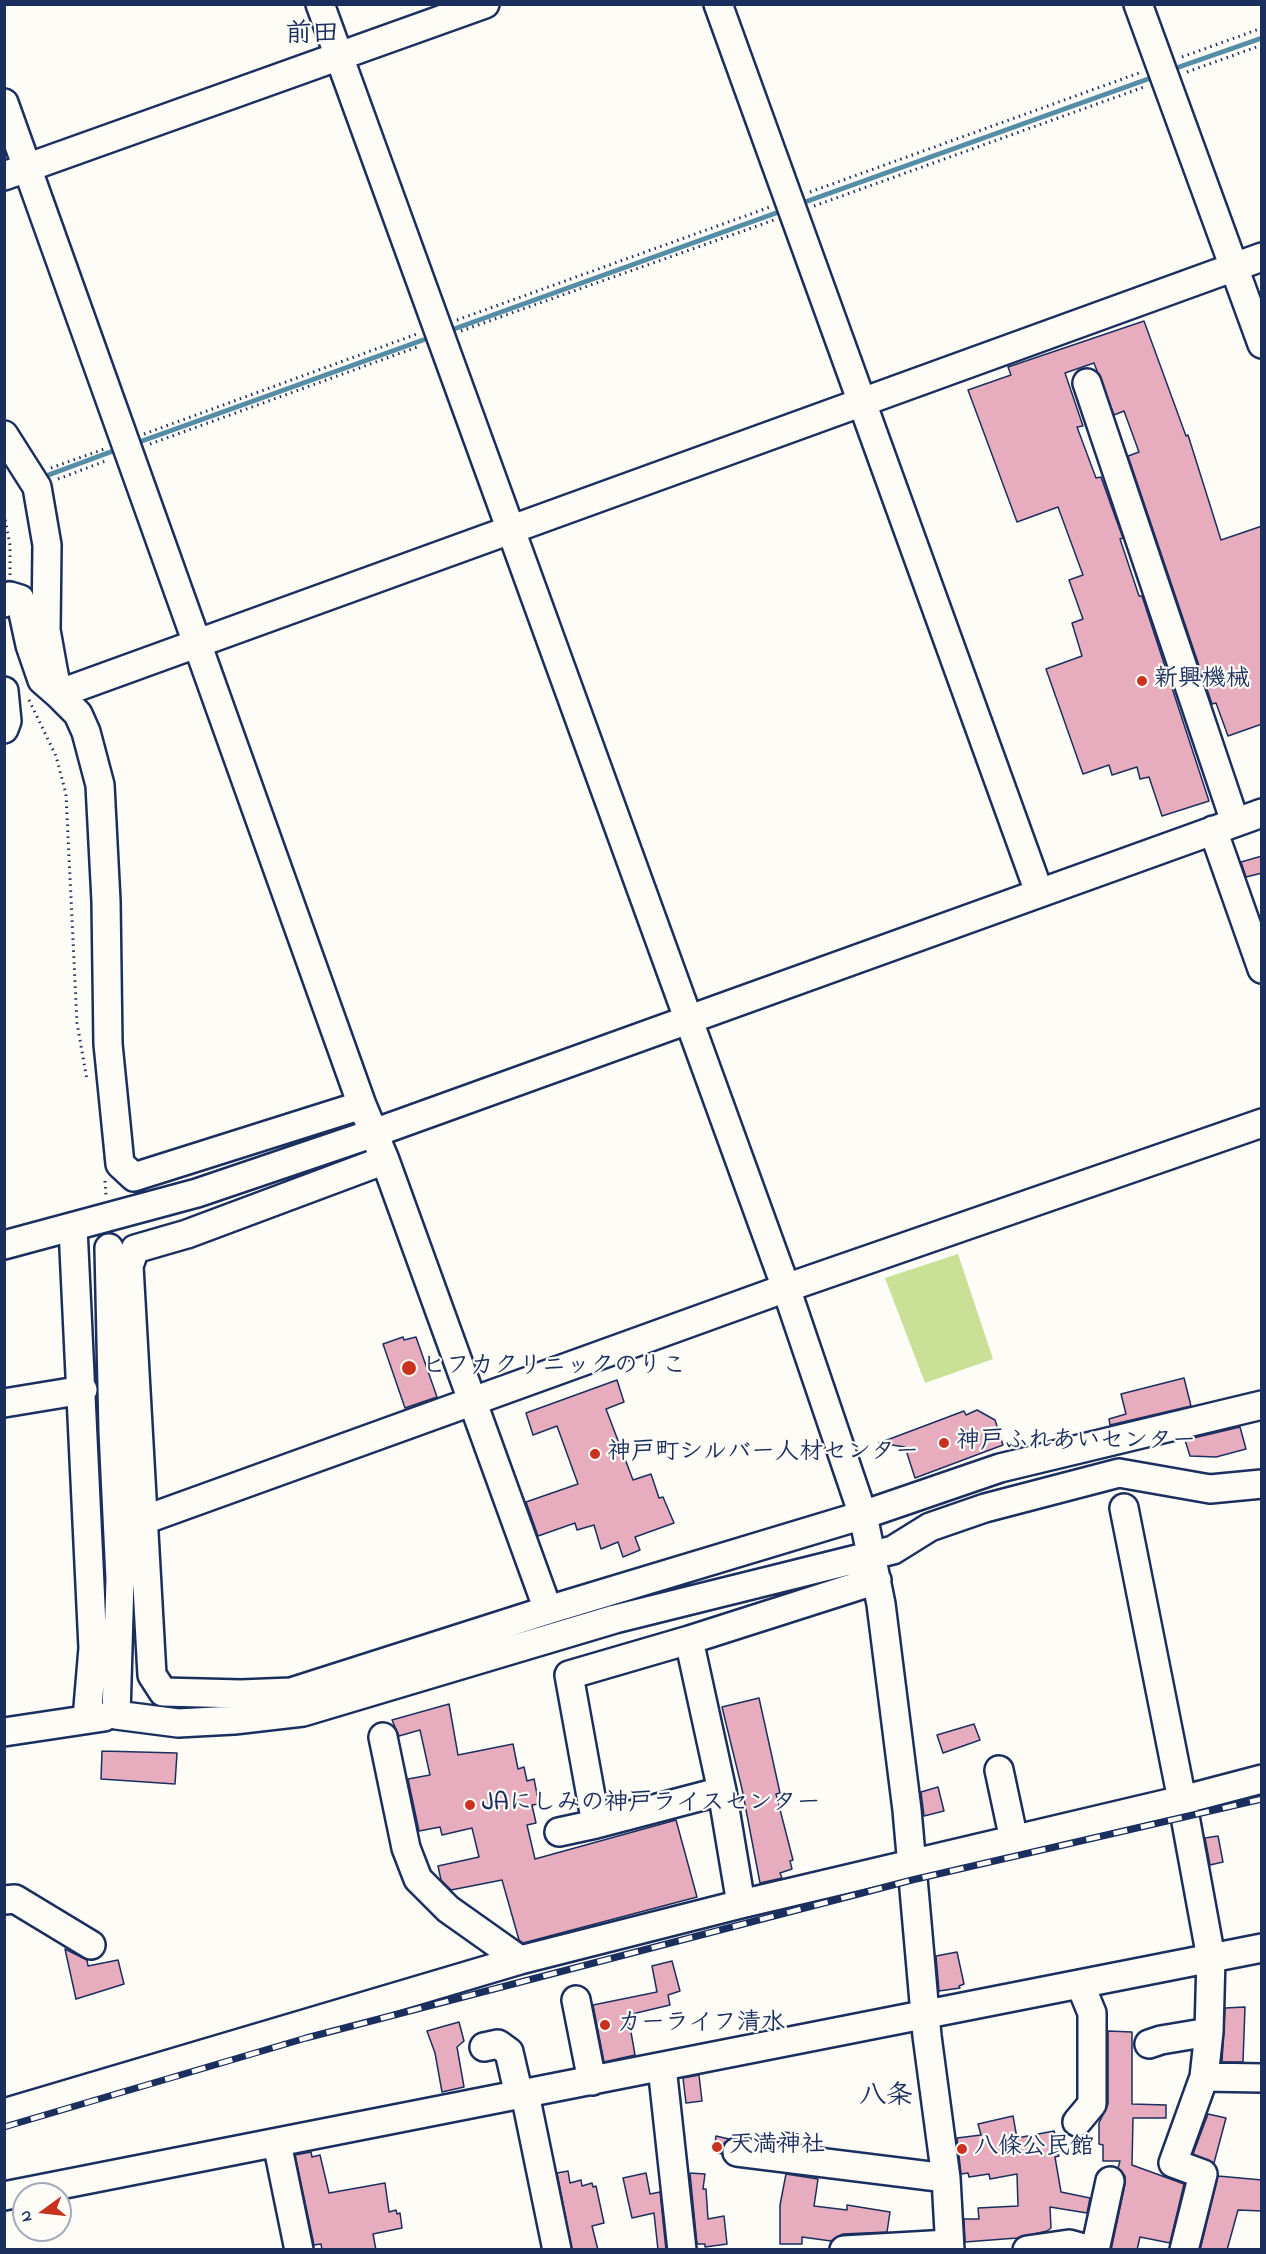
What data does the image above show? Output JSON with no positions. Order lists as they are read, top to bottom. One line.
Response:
{"districts":["前田","八条"],"places":["新興機械","ヒフカクリニックのりこ","神戸ふれあいセンター","神戸町シルバー人材センター","JAにしみの神戸ライスセンター","カーライフ清水","天満神社","八條公民館"],"north":"left"}
